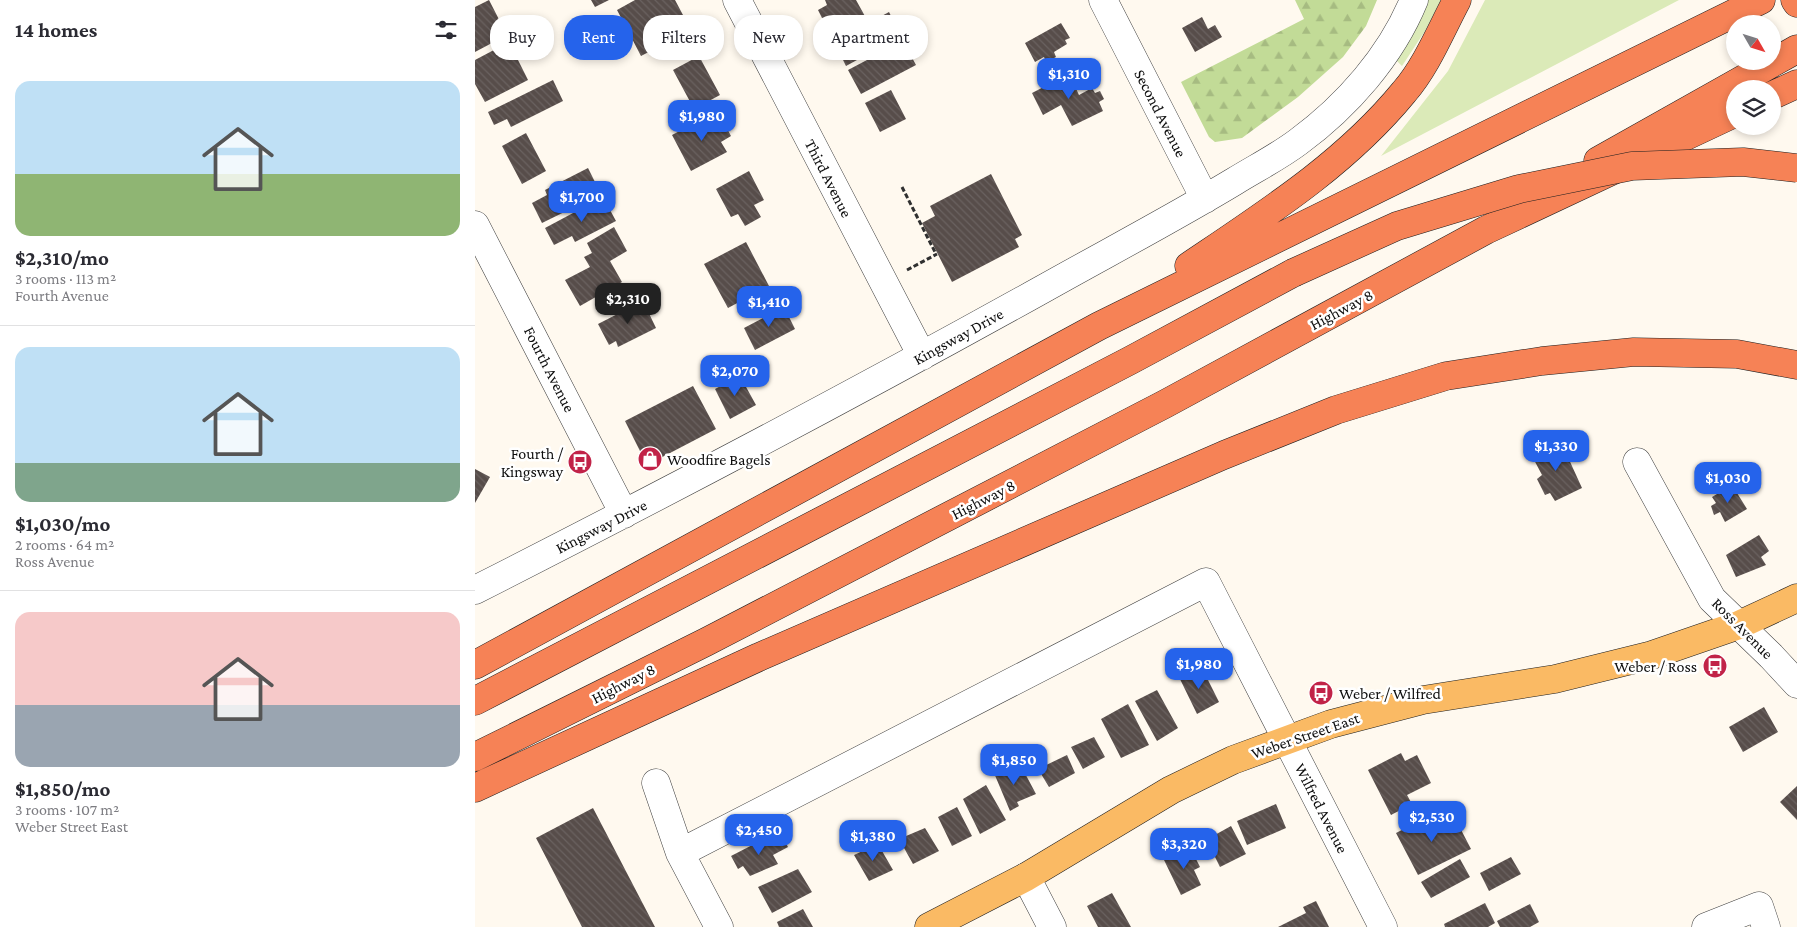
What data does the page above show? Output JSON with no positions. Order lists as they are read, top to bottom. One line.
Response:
{"streets":{"highway":["Highway 8"],"main road":["Weber Street East"],"street":["Second Avenue","Third Avenue","Kingsway Drive","Fourth Avenue","Ross Avenue","Wilfred Avenue"]},"crossings":[["Second Avenue","Kingsway Drive"],["Third Avenue","Kingsway Drive"],["Kingsway Drive","Fourth Avenue"],["Ross Avenue","Weber Street East"],["Weber Street East","Wilfred Avenue"]],"places":{"shop":["Woodfire Bagels"],"bus stop":["Fourth / Kingsway","Weber / Ross","Weber / Wilfred"]},"north":"bottom right","page":{"heading":"14 homes","chip":["Buy","Rent","Filters","New","Apartment"],"price":["$1,310","$1,980","$1,700","$2,310","$1,410","$2,070","$1,330","$1,030","$1,980","$1,850","$2,530","$2,450","$1,380","$3,320"],"list":[{"name":"$2,310/mo","note":"3 rooms · 113 m² · Fourth Avenue"},{"name":"$1,030/mo","note":"2 rooms · 64 m² · Ross Avenue"},{"name":"$1,850/mo","note":"3 rooms · 107 m² · Weber Street East"}]}}
